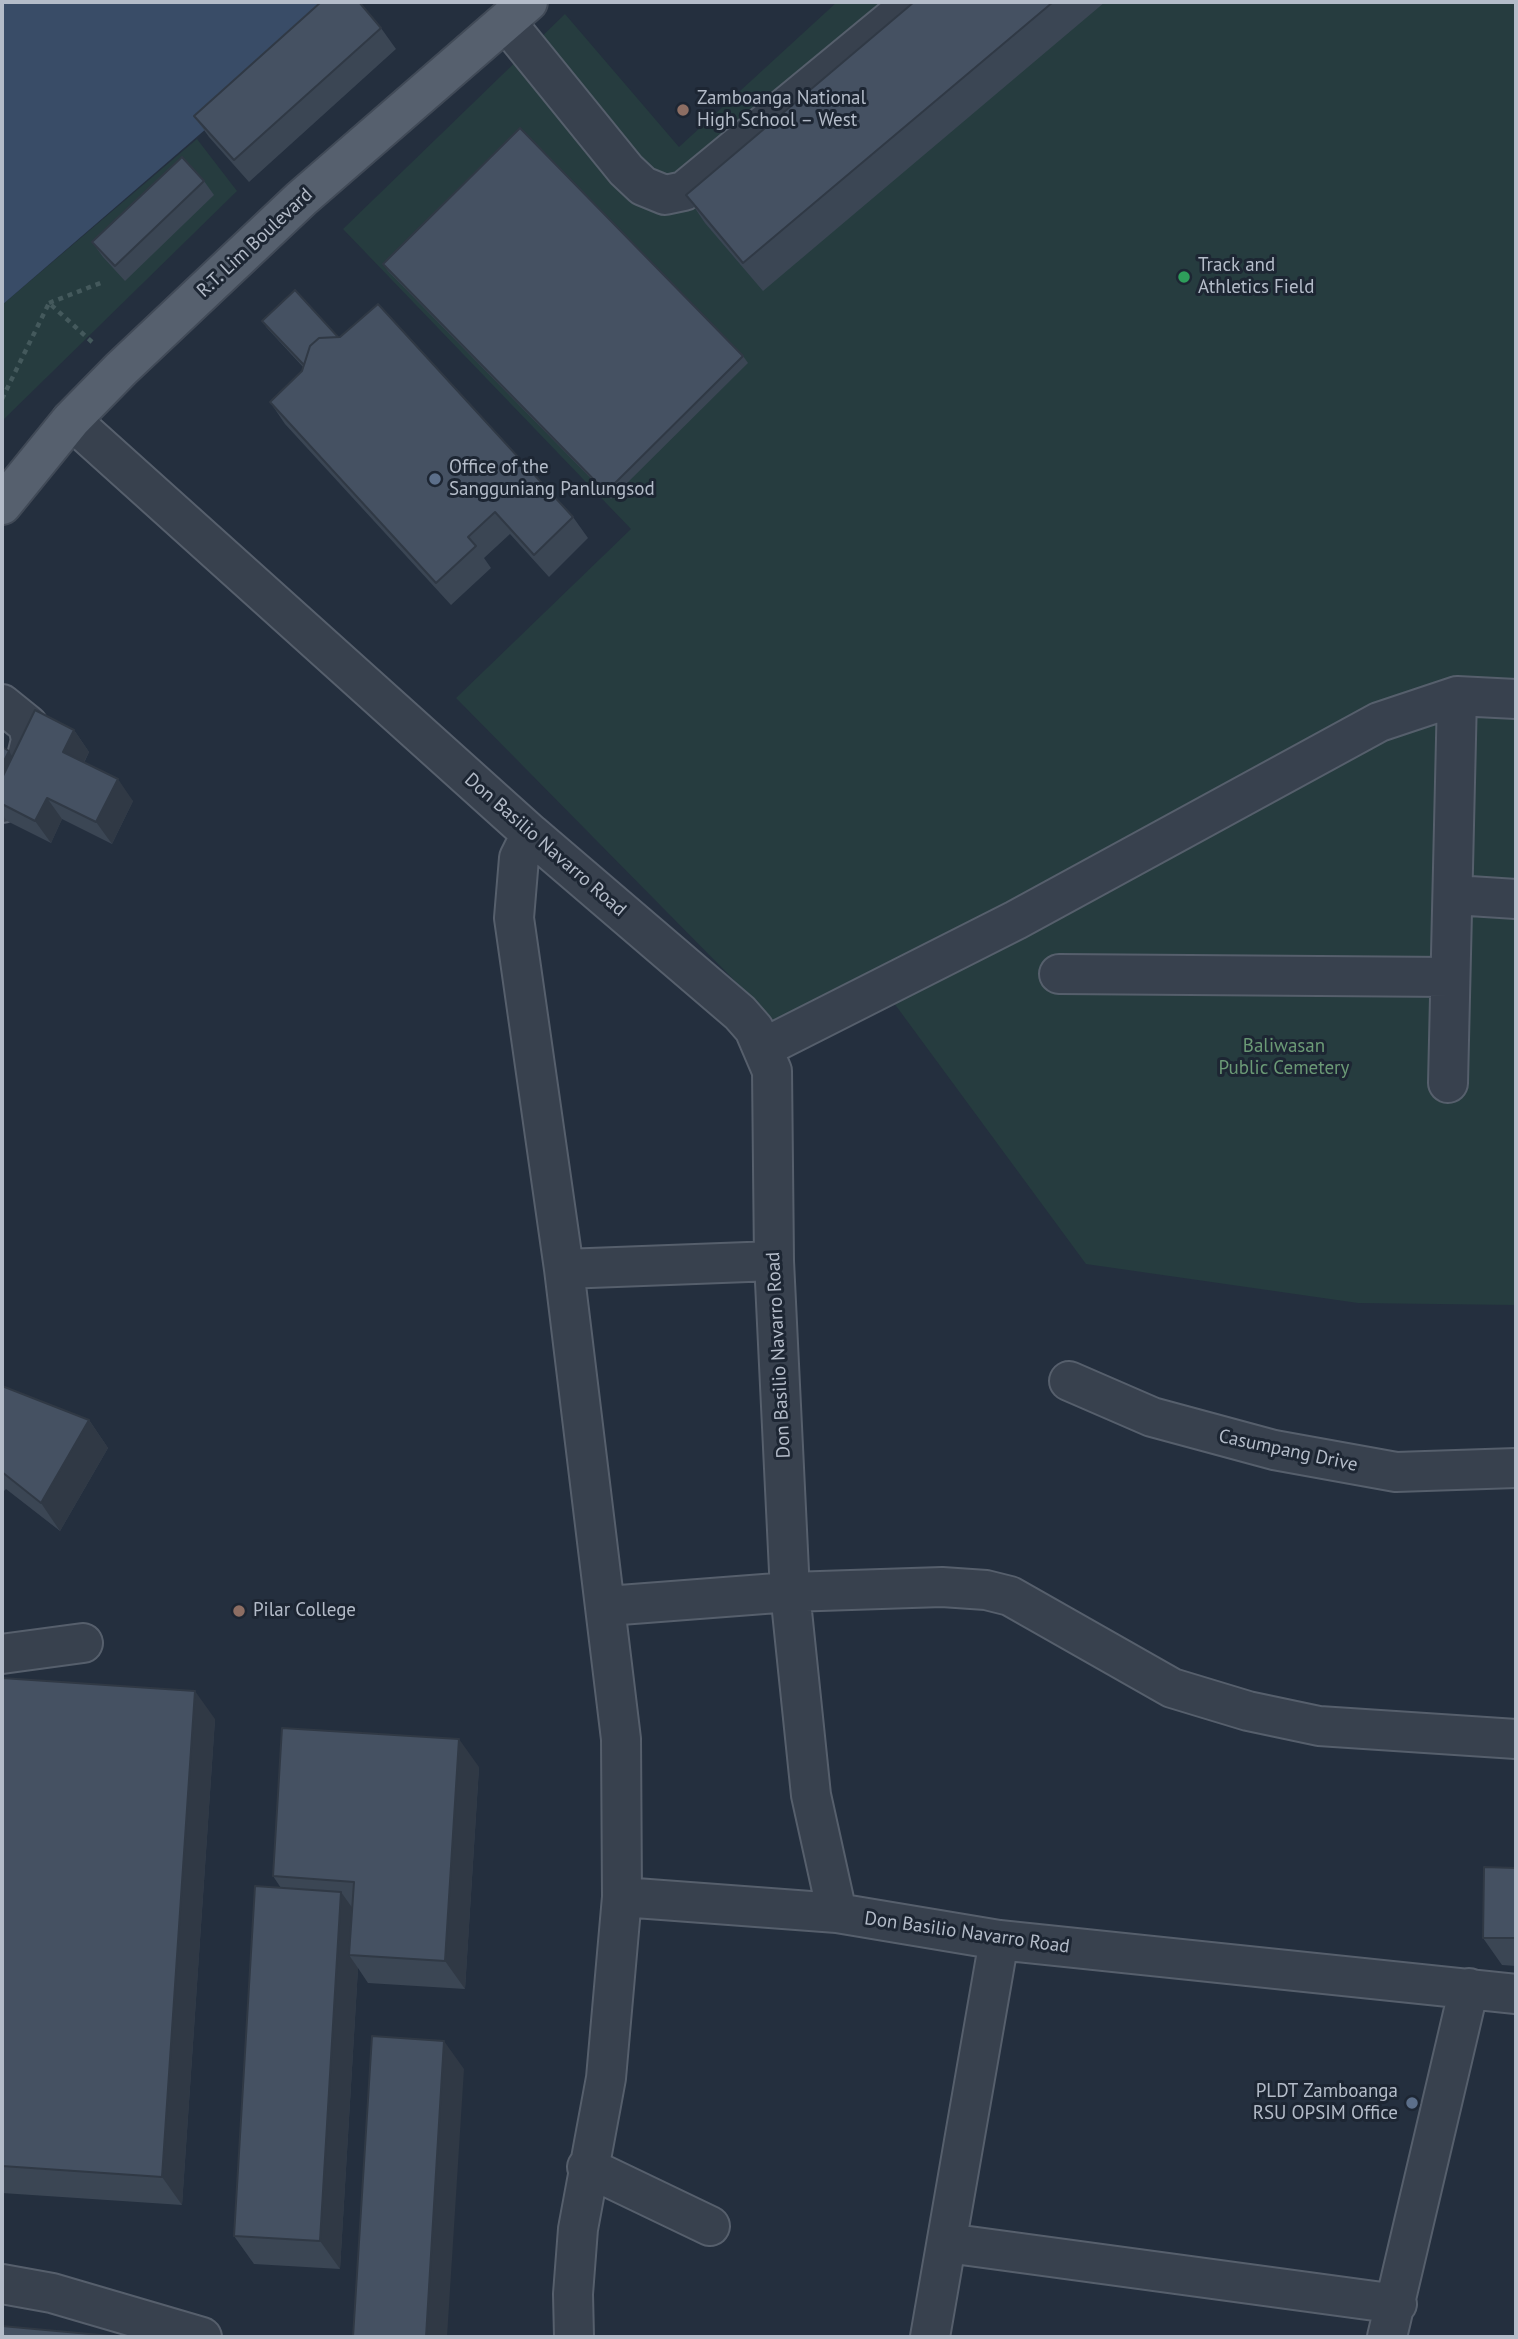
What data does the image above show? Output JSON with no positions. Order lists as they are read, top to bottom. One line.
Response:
{"streets":{"main road":["R.T. Lim Boulevard"],"street":["Don Basilio Navarro Road","Casumpang Drive"]},"crossings":[["R.T. Lim Boulevard","Don Basilio Navarro Road"]],"parks":["Baliwasan Public Cemetery"],"places":["Zamboanga National High School – West","Track and Athletics Field","Office of the Sangguniang Panlungsod","Pilar College","PLDT Zamboanga RSU OPSIM Office"]}
